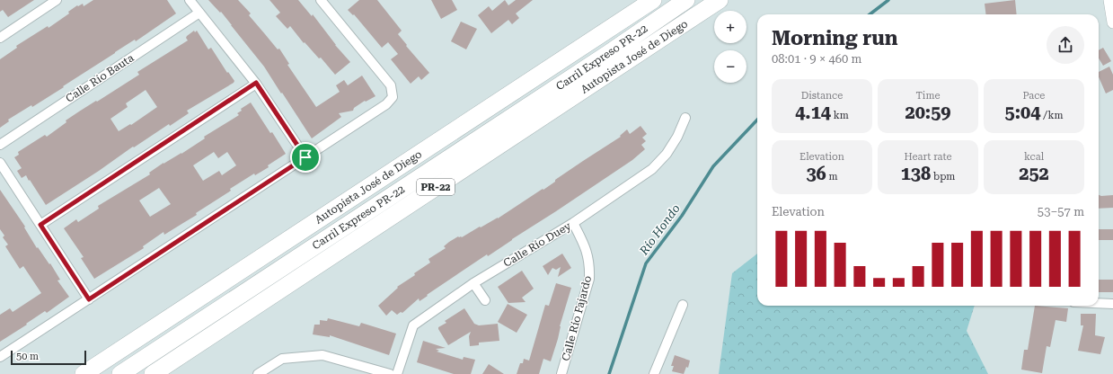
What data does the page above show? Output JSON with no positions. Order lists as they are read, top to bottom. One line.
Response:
{"streets":{"highway":["Autopista José de Diego","Carril Expreso PR-22","PR-22"],"street":["Calle Río Bauta","Calle Río Duey","Calle Río Fajardo"]},"crossings":[["Calle Río Duey","Calle Río Fajardo"]],"water":["Río Hondo"],"scale_bar":"50 m","page":{"map_buttons":["+","−"],"heading":["Morning run","08:01 · 9 × 460 m"],"stats":[["Distance","4.14 km"],["Time","20:59"],["Pace","5:04 /km"],["Elevation","36 m"],["Heart rate","138 bpm"],["kcal","252"]],"chart":["Elevation","53–57 m"],"scale":"50 m"}}
